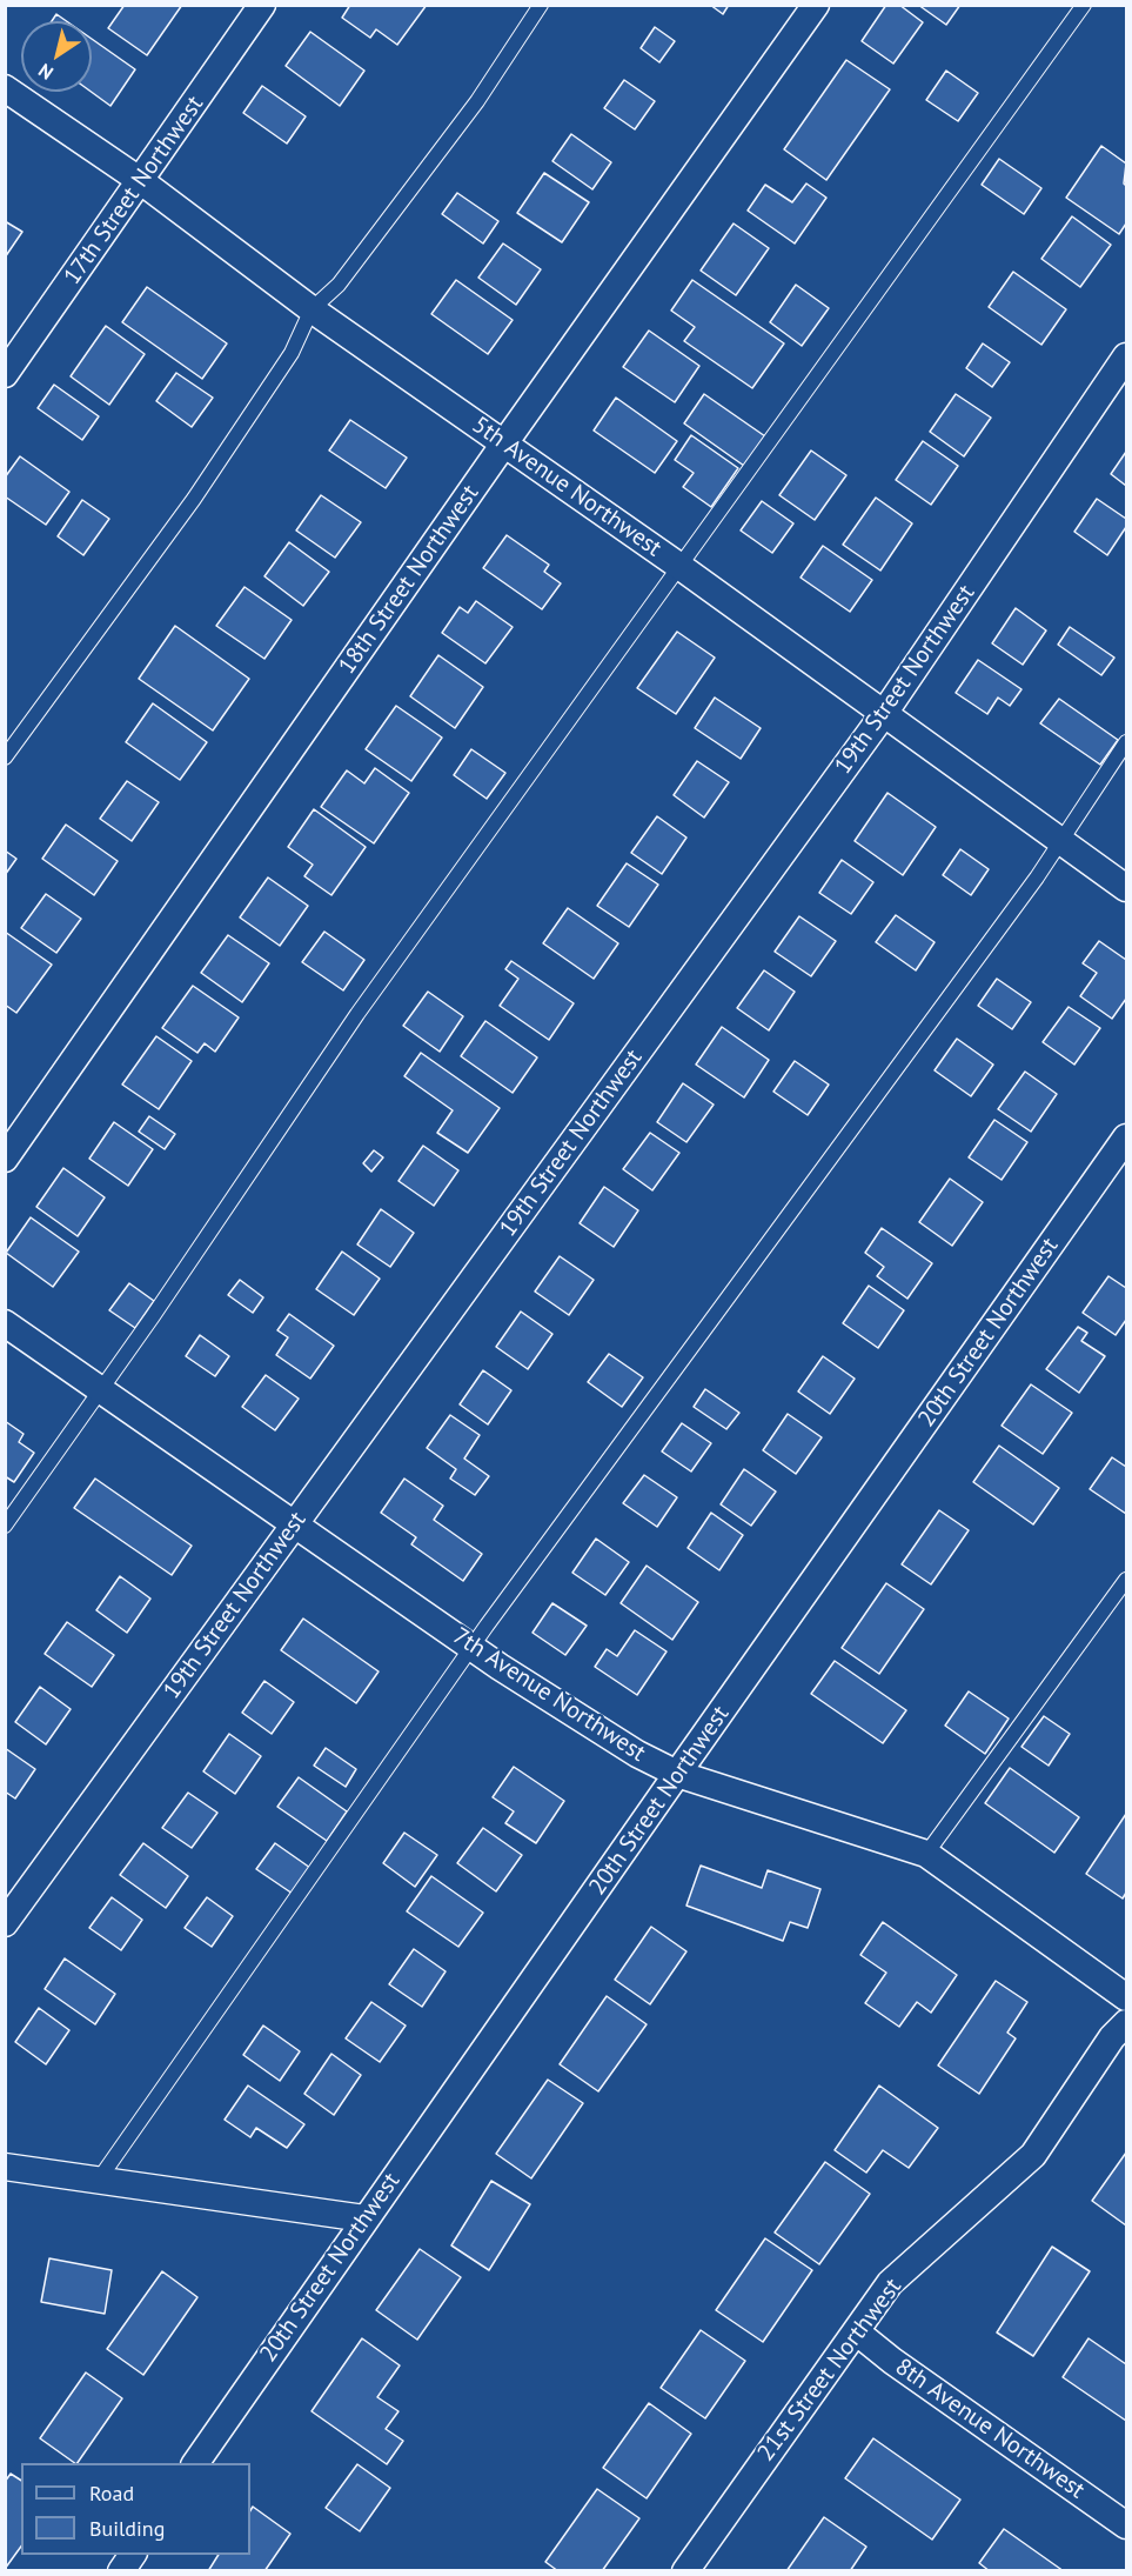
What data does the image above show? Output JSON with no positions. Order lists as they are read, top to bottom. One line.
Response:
{"streets":{"street":["17th Street Northwest","5th Avenue Northwest","18th Street Northwest","19th Street Northwest","20th Street Northwest","7th Avenue Northwest","21st Street Northwest","8th Avenue Northwest"]},"crossings":[["17th Street Northwest","5th Avenue Northwest"],["5th Avenue Northwest","18th Street Northwest"],["5th Avenue Northwest","19th Street Northwest"],["19th Street Northwest","7th Avenue Northwest"],["20th Street Northwest","7th Avenue Northwest"],["21st Street Northwest","8th Avenue Northwest"]],"legend":["Road","Building"],"north":"bottom left"}
